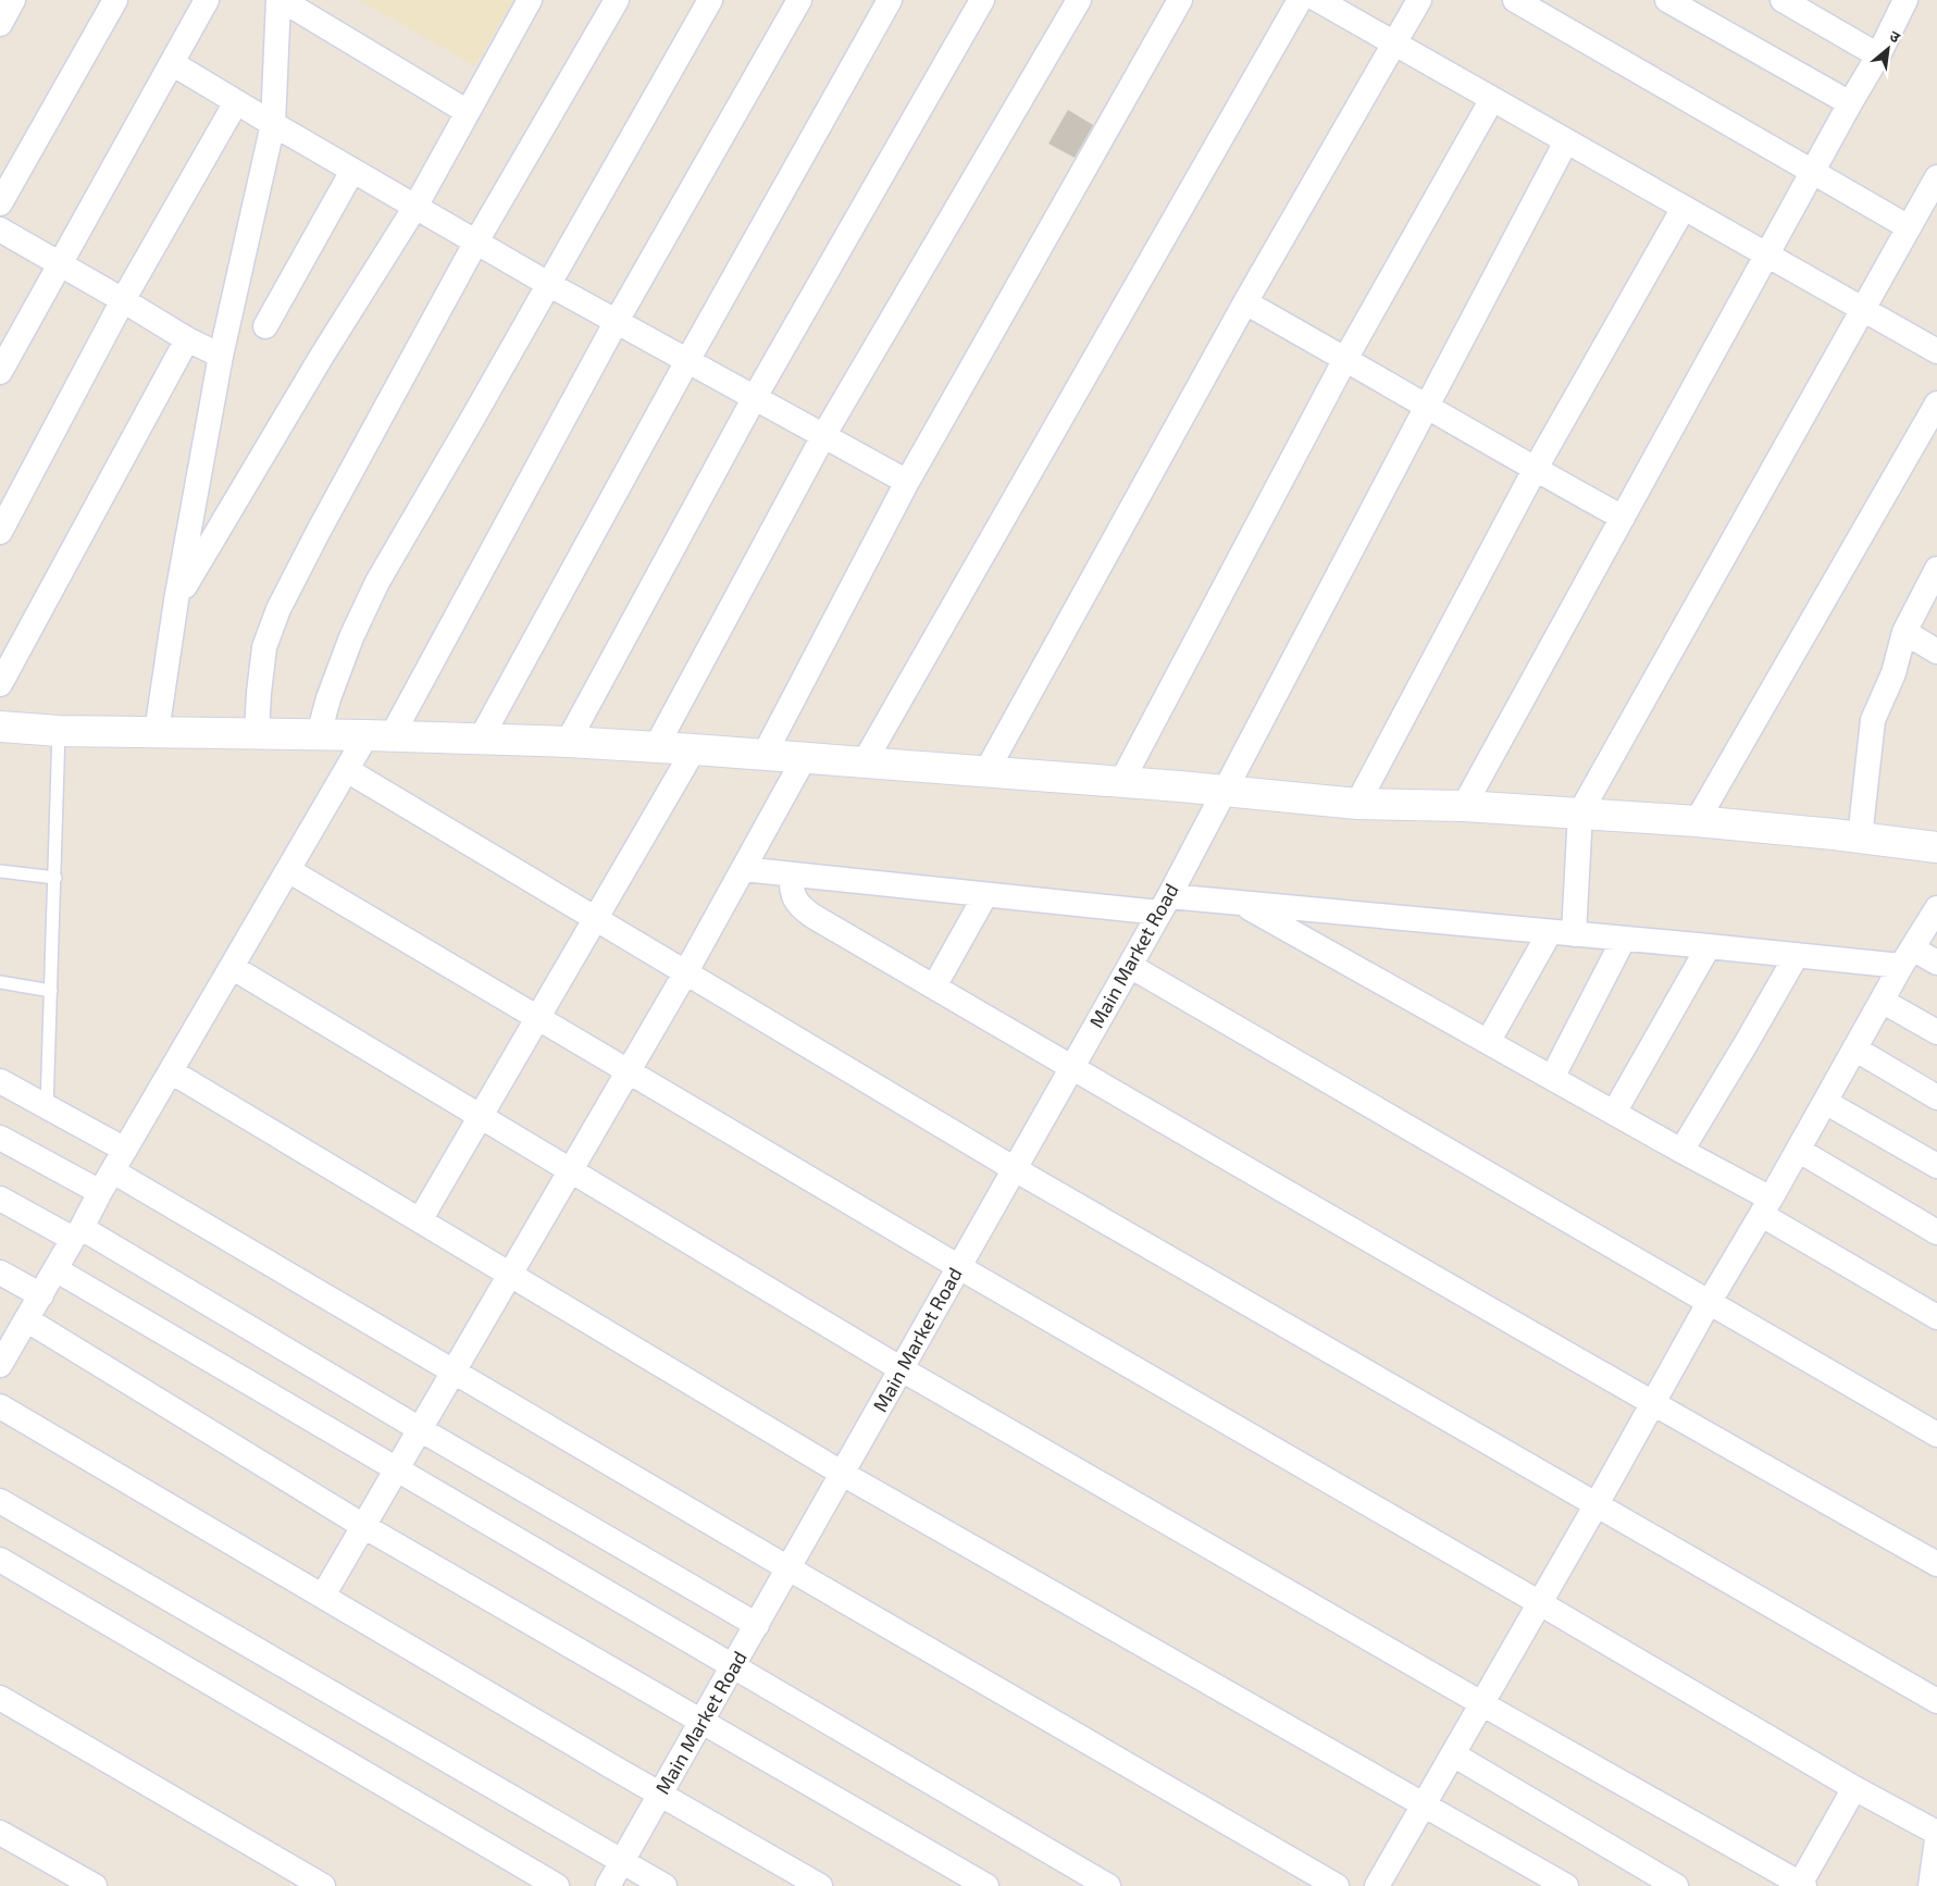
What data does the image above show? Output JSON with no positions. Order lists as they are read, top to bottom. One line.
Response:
{"streets":{"street":["Main Market Road"]},"north":"top right"}
